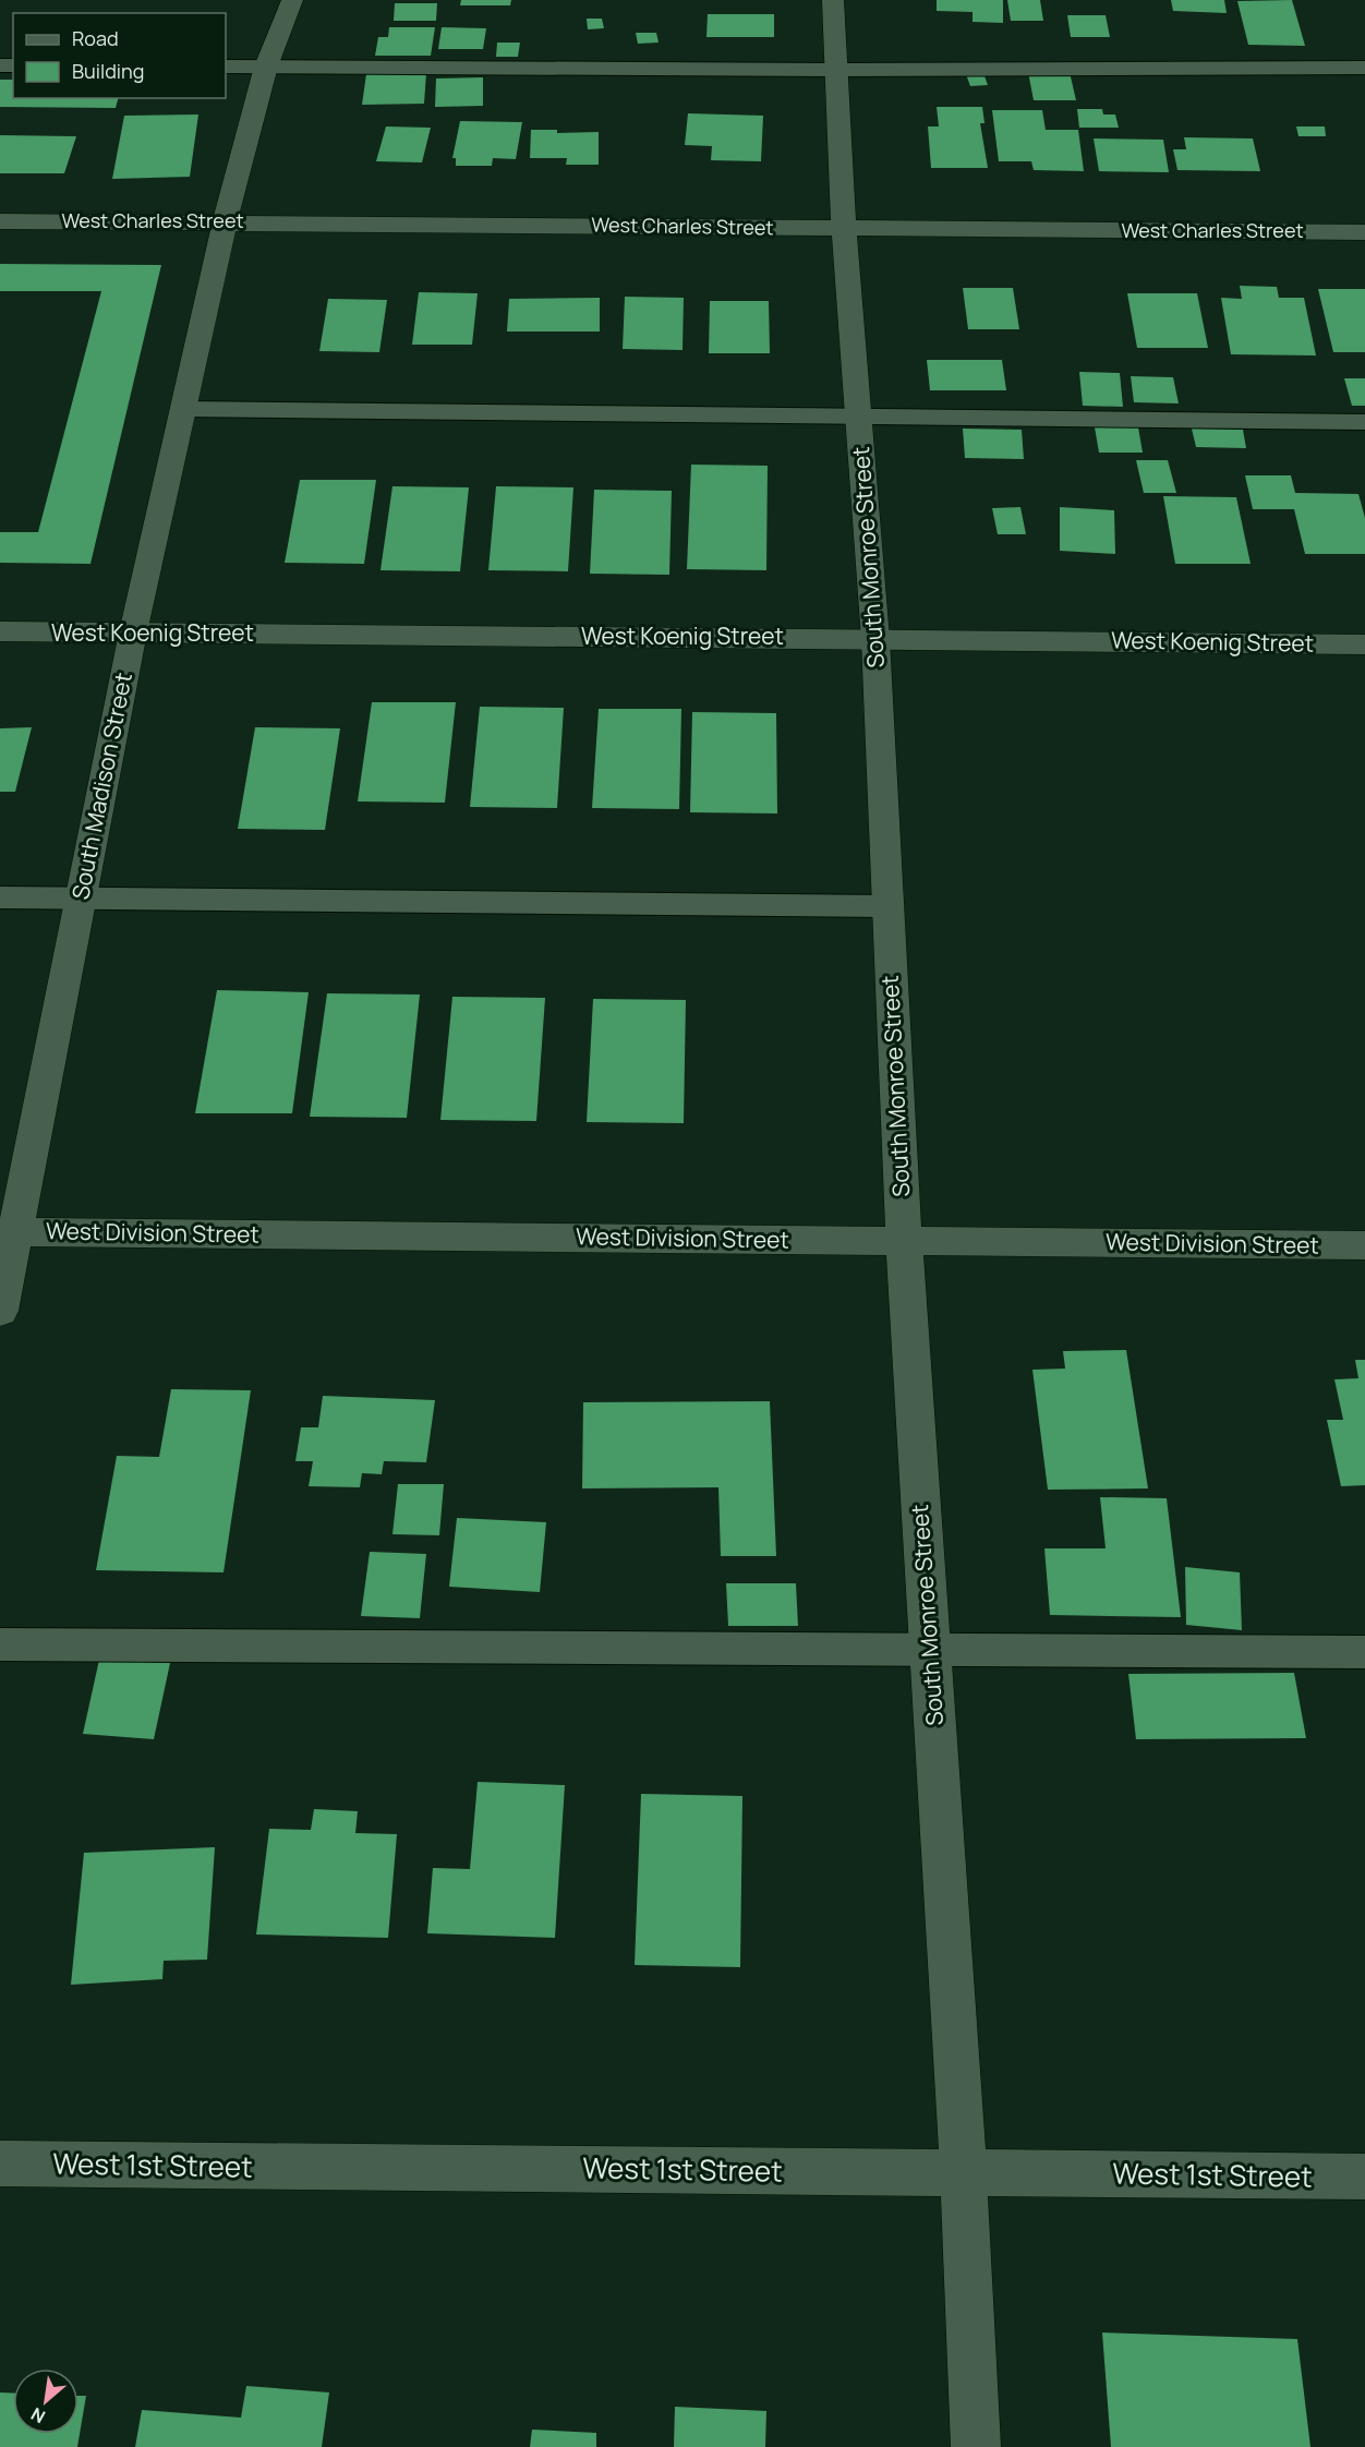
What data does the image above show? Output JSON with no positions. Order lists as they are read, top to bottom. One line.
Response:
{"streets":{"street":["West Charles Street","South Monroe Street","West Koenig Street","South Madison Street","West Division Street","West 1st Street"]},"crossings":[["West Charles Street","South Monroe Street"],["West Charles Street","South Madison Street"],["South Monroe Street","West Koenig Street"],["South Monroe Street","West Division Street"],["South Monroe Street","West 1st Street"],["West Koenig Street","South Madison Street"],["South Madison Street","West Division Street"]],"legend":["Road","Building"],"north":"bottom left"}
